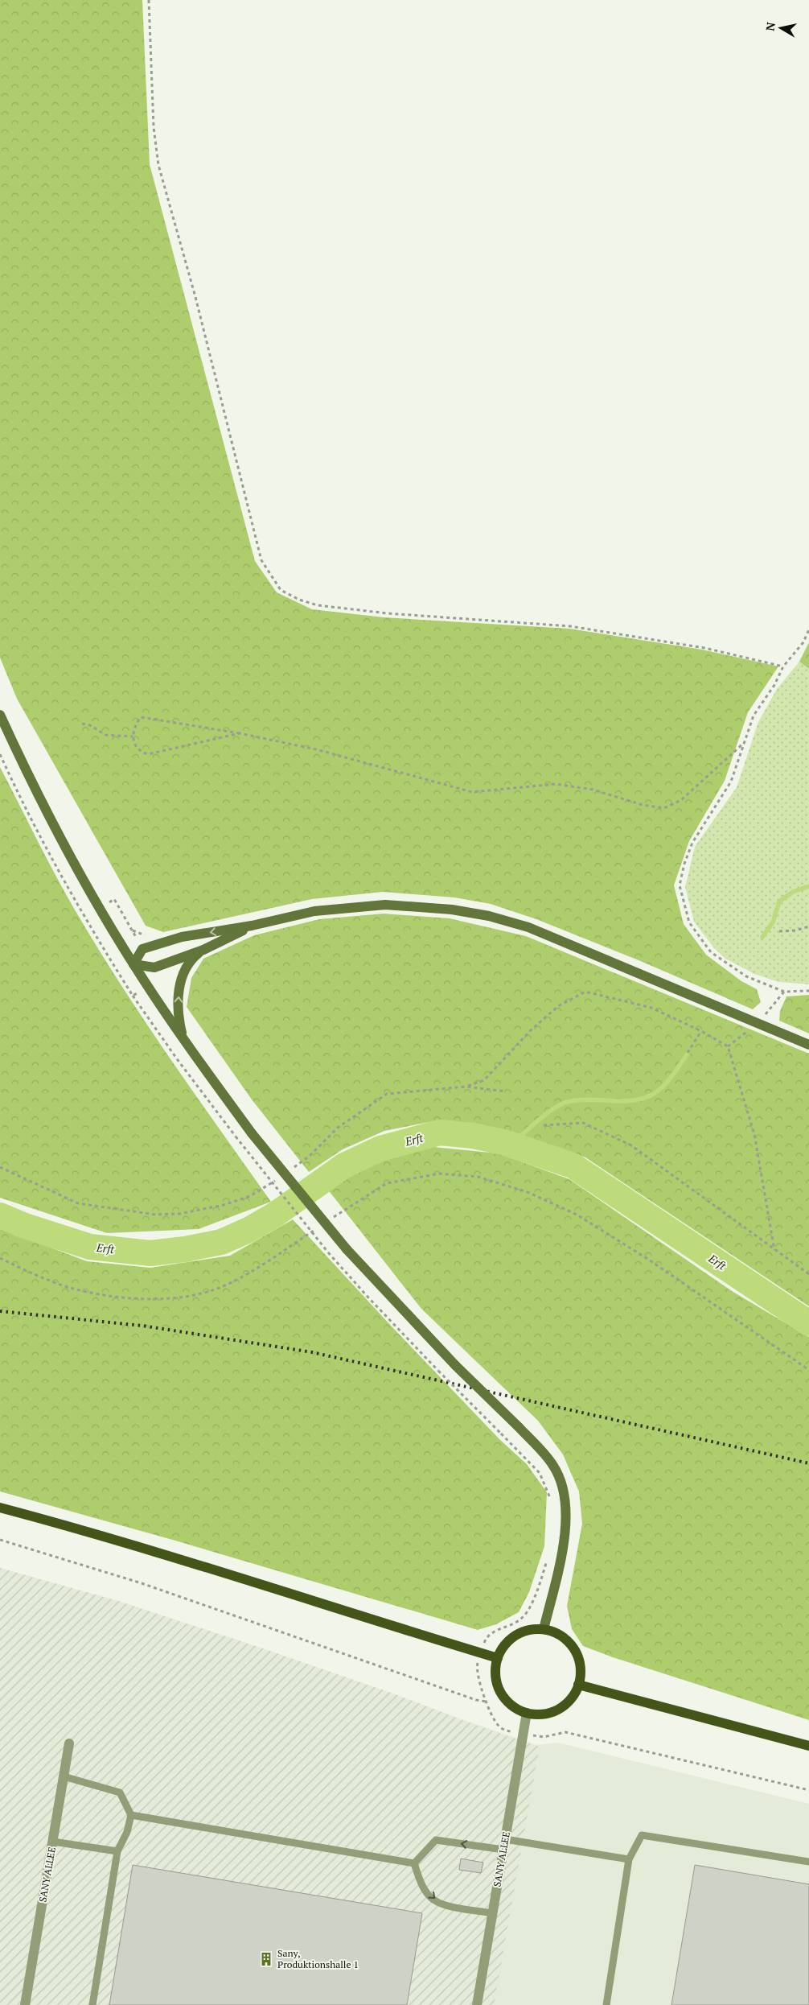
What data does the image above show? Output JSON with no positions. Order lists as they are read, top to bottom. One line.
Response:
{"streets":{"street":["SANY ALLEE"]},"water":["Erft"],"places":{"building":["Sany, Produktionshalle 1"]},"north":"left"}
